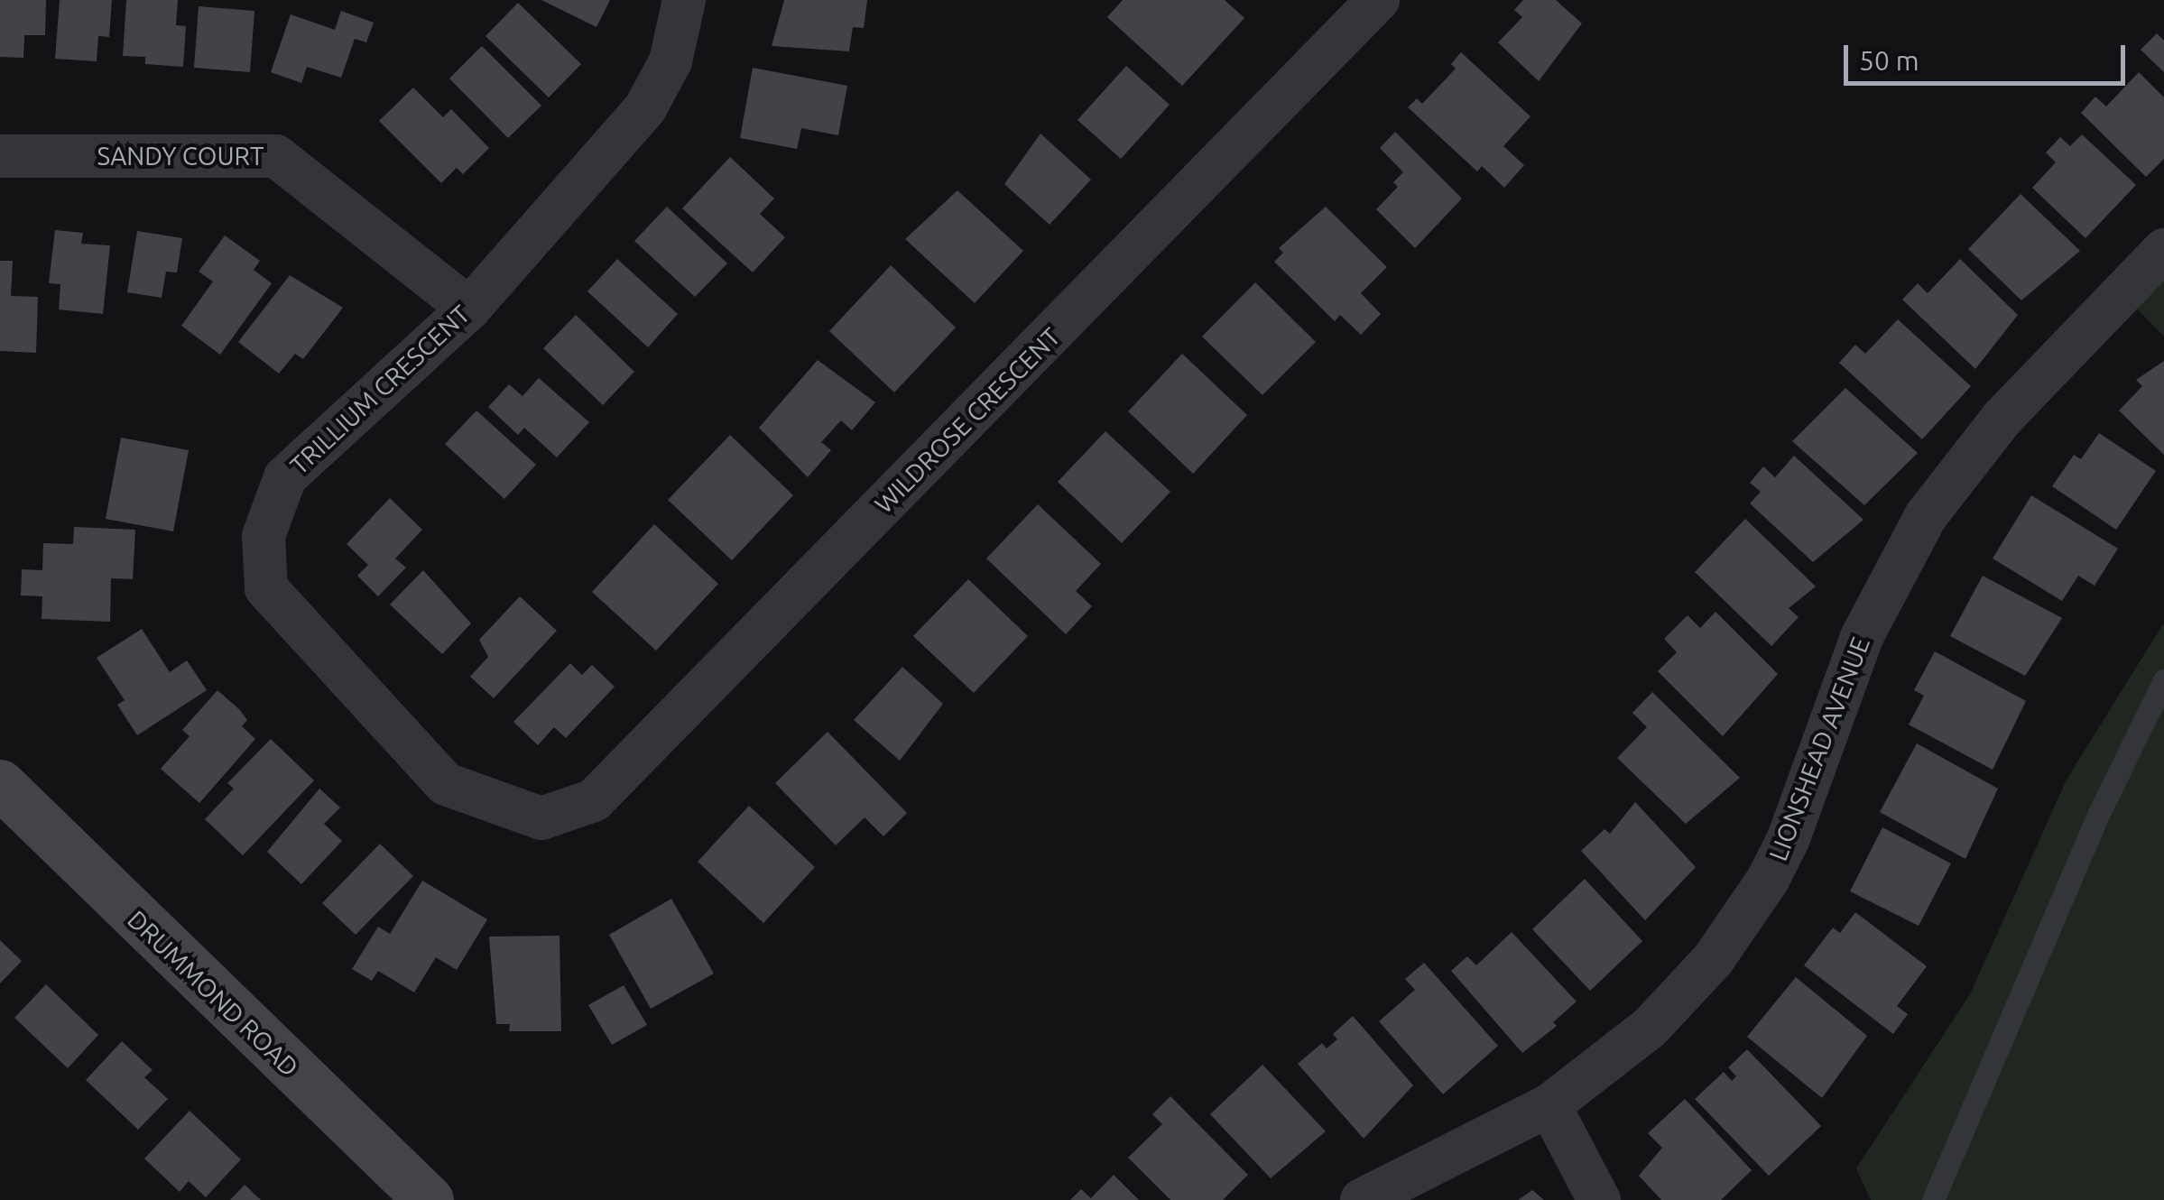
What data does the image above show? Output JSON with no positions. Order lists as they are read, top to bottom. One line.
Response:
{"streets":{"street":["SANDY COURT","TRILLIUM CRESCENT","WILDROSE CRESCENT","LIONSHEAD AVENUE","DRUMMOND ROAD"]},"crossings":[["SANDY COURT","TRILLIUM CRESCENT"],["TRILLIUM CRESCENT","WILDROSE CRESCENT"]],"scale_bar":"50 m"}
